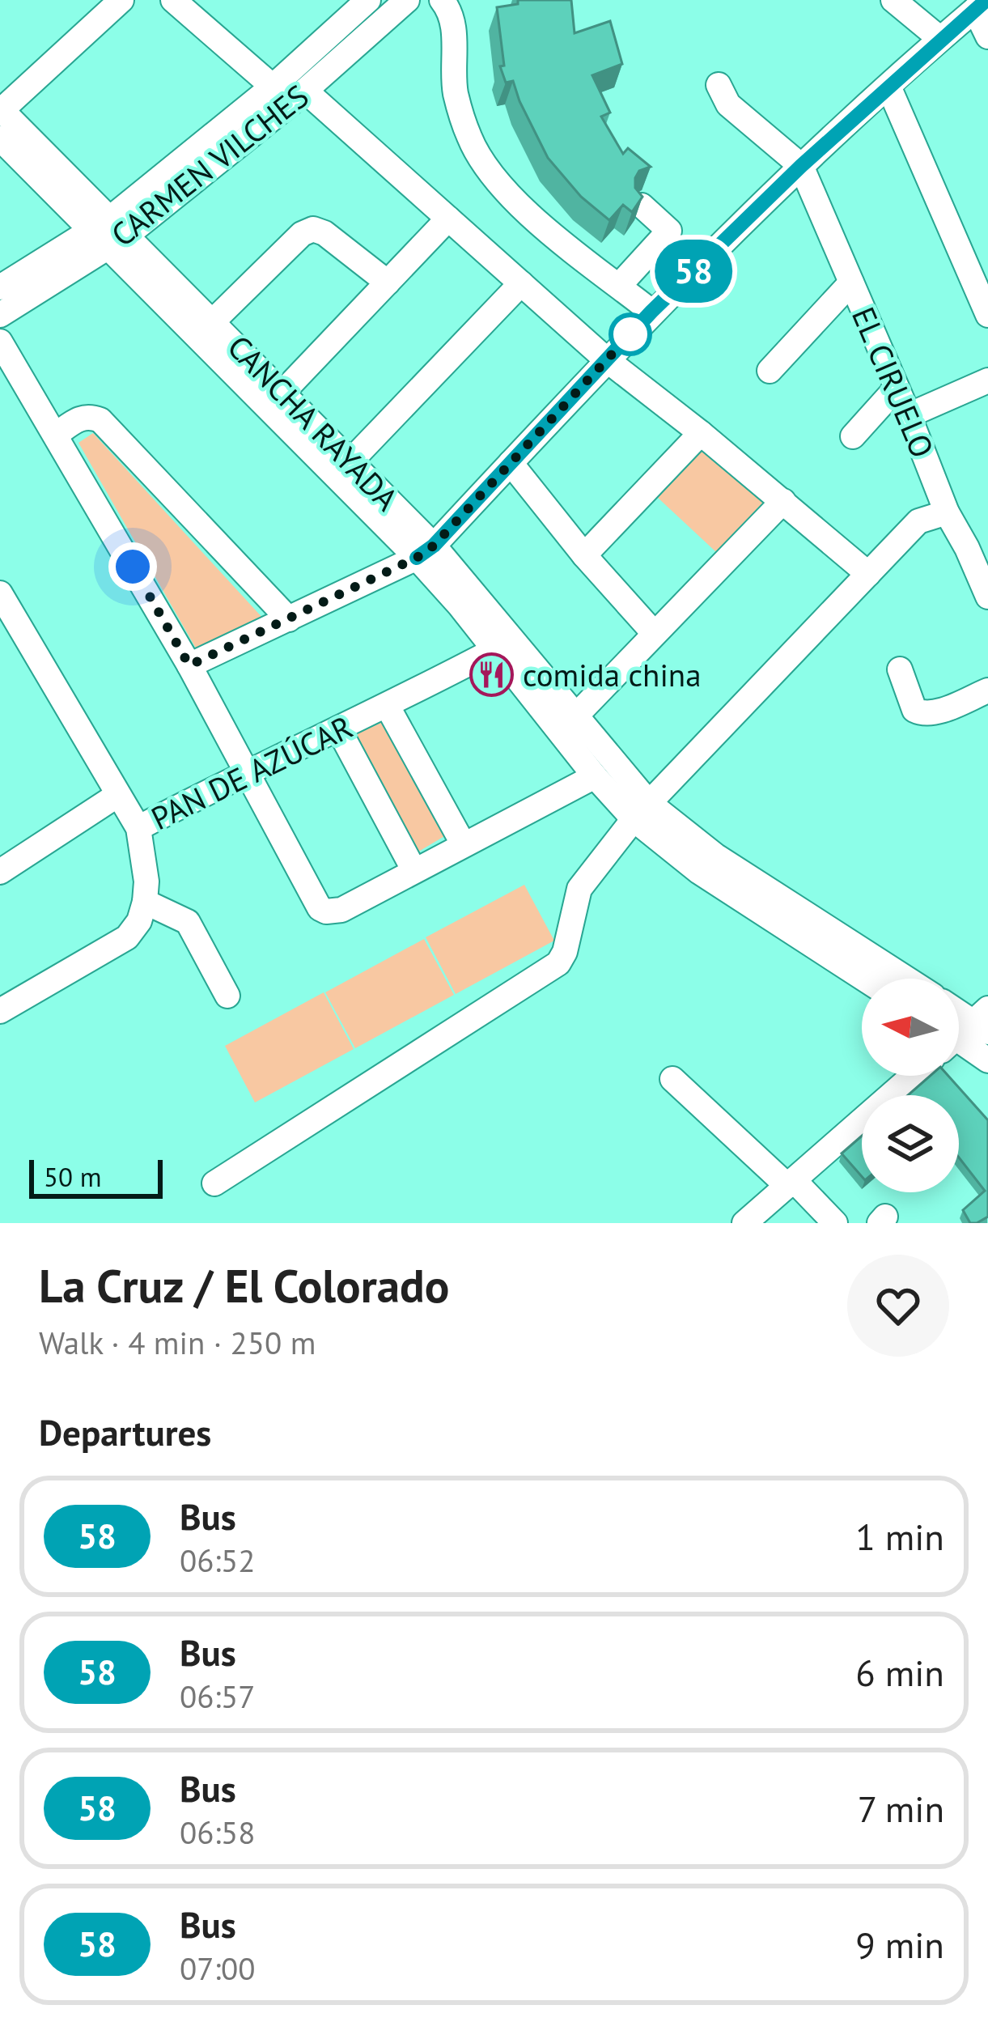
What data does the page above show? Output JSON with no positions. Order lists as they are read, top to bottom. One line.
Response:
{"streets":{"street":["CARMEN VILCHES","EL CIRUELO","CANCHA RAYADA","PAN DE AZÚCAR"]},"crossings":[["CARMEN VILCHES","CANCHA RAYADA"],["CANCHA RAYADA","PAN DE AZÚCAR"]],"places":{"restaurant":["comida china"]},"lines":["bus line 58"],"scale_bar":"50 m","north":"left","page":{"on_map":"58","scale":"50 m","heading":[["La Cruz / El Colorado","Walk · 4 min · 250 m"],"Departures"],"list":[{"mark":"58","name":"Bus","note":"06:52","value":"1 min"},{"mark":"58","name":"Bus","note":"06:57","value":"6 min"},{"mark":"58","name":"Bus","note":"06:58","value":"7 min"},{"mark":"58","name":"Bus","note":"07:00","value":"9 min"}]}}
